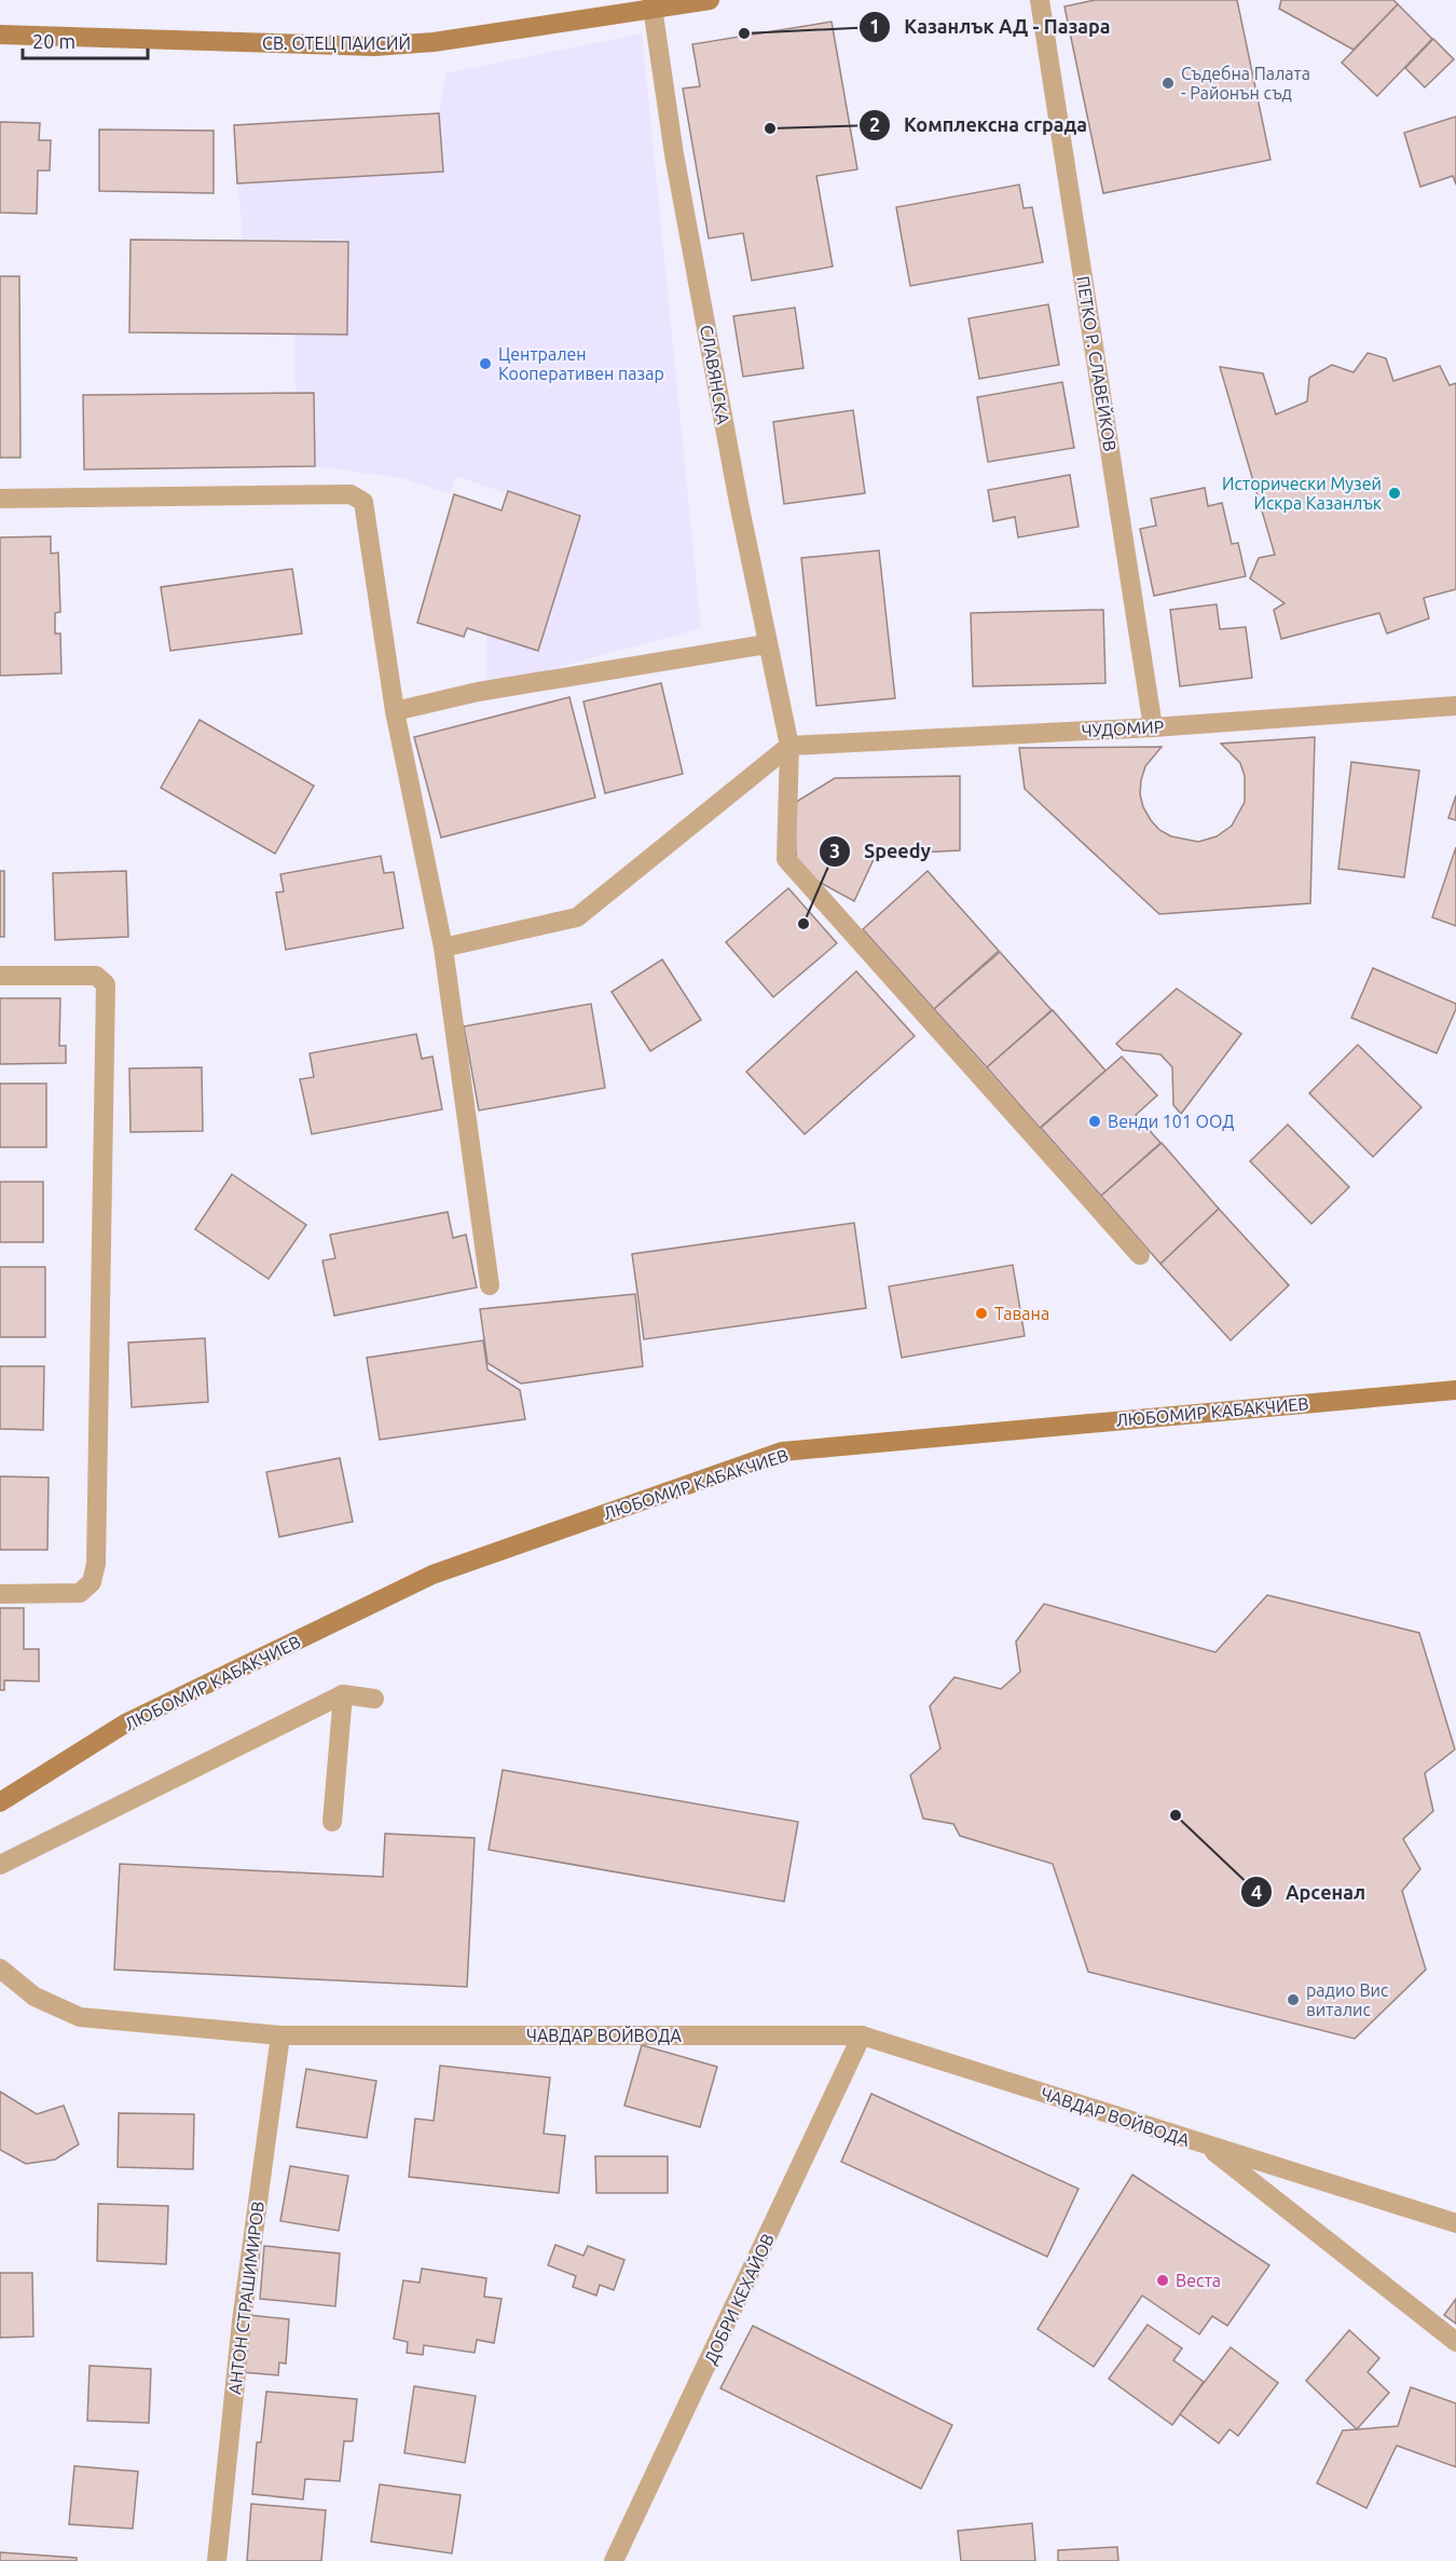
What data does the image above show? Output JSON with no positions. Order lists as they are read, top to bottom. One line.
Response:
{"streets":{"street":["СВ. ОТЕЦ ПАИСИЙ","ПЕТКО Р. СЛАВЕЙКОВ","СЛАВЯНСКА","ЧУДОМИР","ЛЮБОМИР КАБАКЧИЕВ","ЧАВДАР ВОЙВОДА","АНТОН СТРАШИМИРОВ","ДОБРИ КЕХАЙОВ"]},"crossings":[["СВ. ОТЕЦ ПАИСИЙ","СЛАВЯНСКА"],["ПЕТКО Р. СЛАВЕЙКОВ","ЧУДОМИР"],["СЛАВЯНСКА","ЧУДОМИР"],["ЧАВДАР ВОЙВОДА","АНТОН СТРАШИМИРОВ"],["ЧАВДАР ВОЙВОДА","ДОБРИ КЕХАЙОВ"]],"places":["Казанлък АД - Пазара","Съдебна Палата - Районън съд","Комплексна сграда","Централен Кооперативен пазар","Исторически Музей Искра Казанлък","Speedy","Венди 101 ООД","Тавана","Арсенал","радио Вис виталис","Веста"],"scale_bar":"20 m"}
